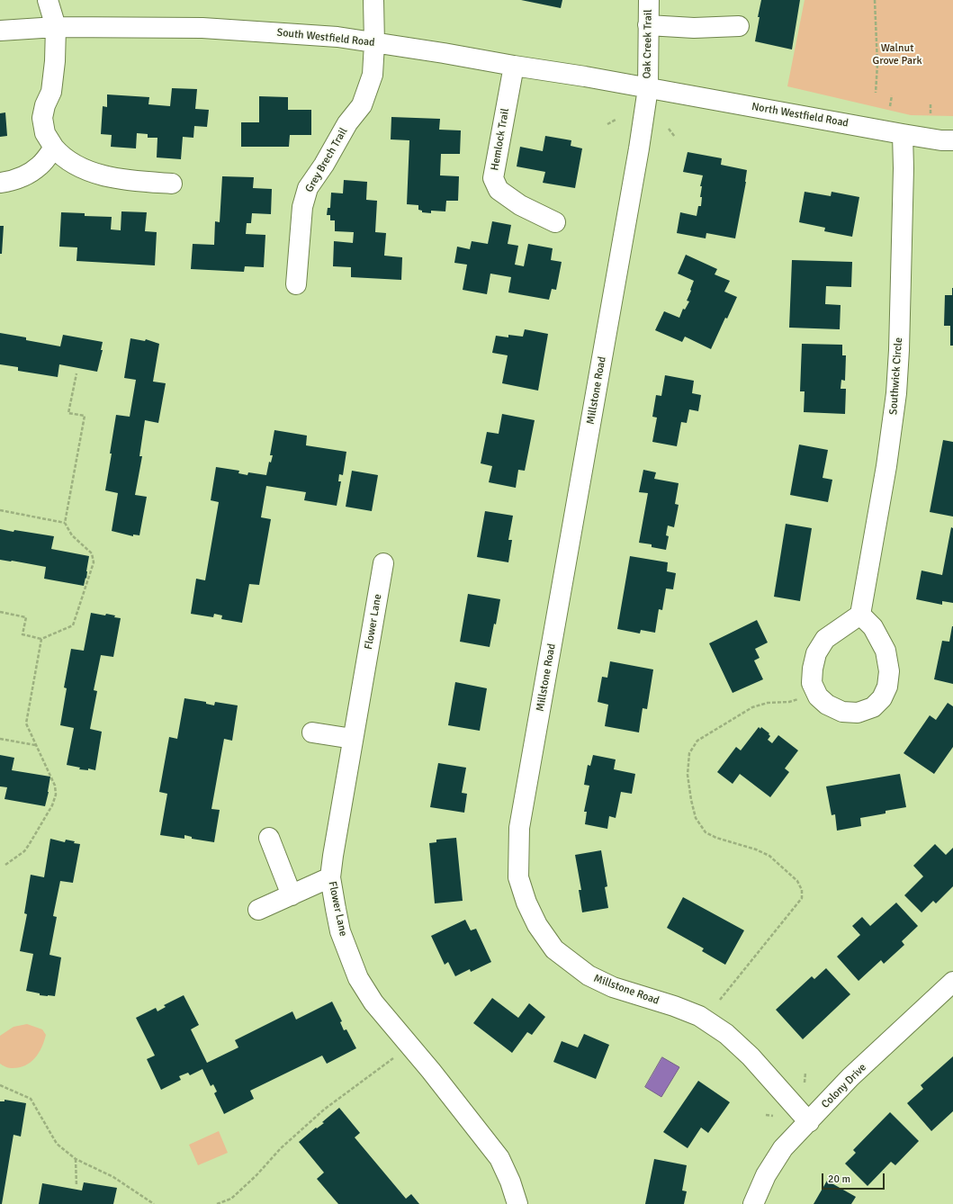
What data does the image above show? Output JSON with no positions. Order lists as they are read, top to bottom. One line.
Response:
{"streets":{"street":["South Westfield Road","Oak Creek Trail","North Westfield Road","Hemlock Trail","Grey Brech Trail","Southwick Circle","Millstone Road","Flower Lane","Colony Drive"]},"crossings":[["South Westfield Road","Oak Creek Trail"],["South Westfield Road","North Westfield Road"],["South Westfield Road","Hemlock Trail"],["South Westfield Road","Grey Brech Trail"],["South Westfield Road","Millstone Road"],["Oak Creek Trail","North Westfield Road"],["Oak Creek Trail","Millstone Road"],["North Westfield Road","Southwick Circle"],["North Westfield Road","Millstone Road"],["Millstone Road","Colony Drive"]],"parks":["Walnut Grove Park"],"scale_bar":"20 m"}
